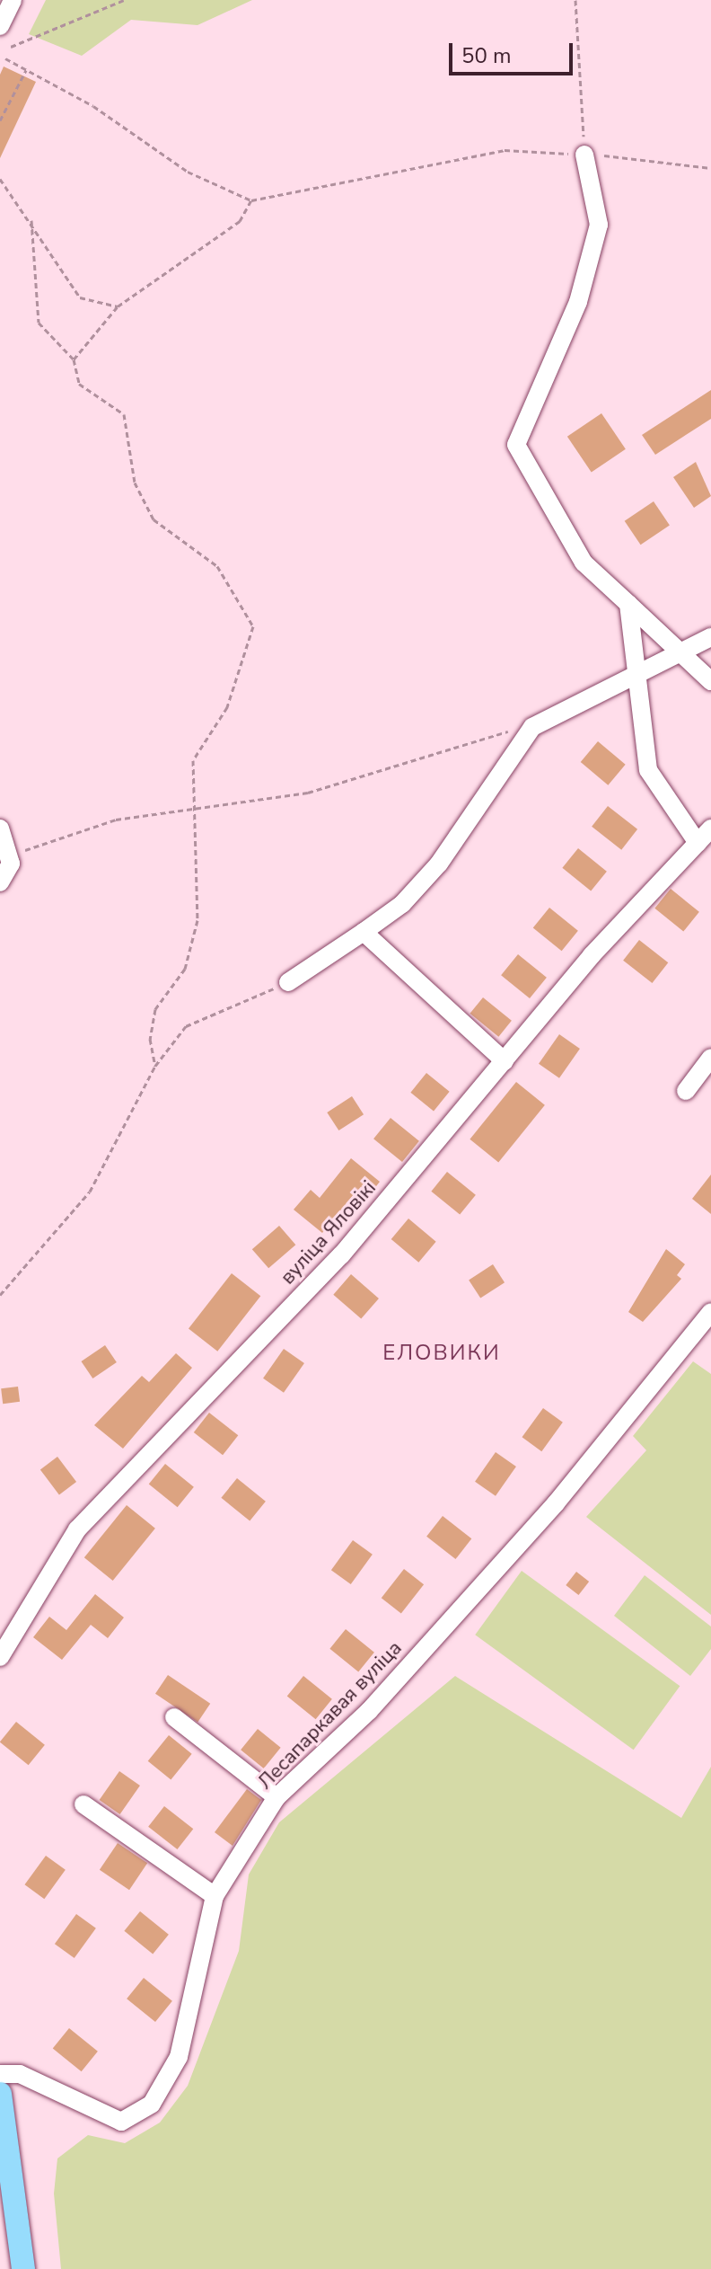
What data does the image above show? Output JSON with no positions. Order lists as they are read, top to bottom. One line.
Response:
{"streets":{"street":["вуліца Яловікі","Лесапаркавая вуліца"]},"districts":["ЕЛОВИКИ"],"scale_bar":"50 m"}
